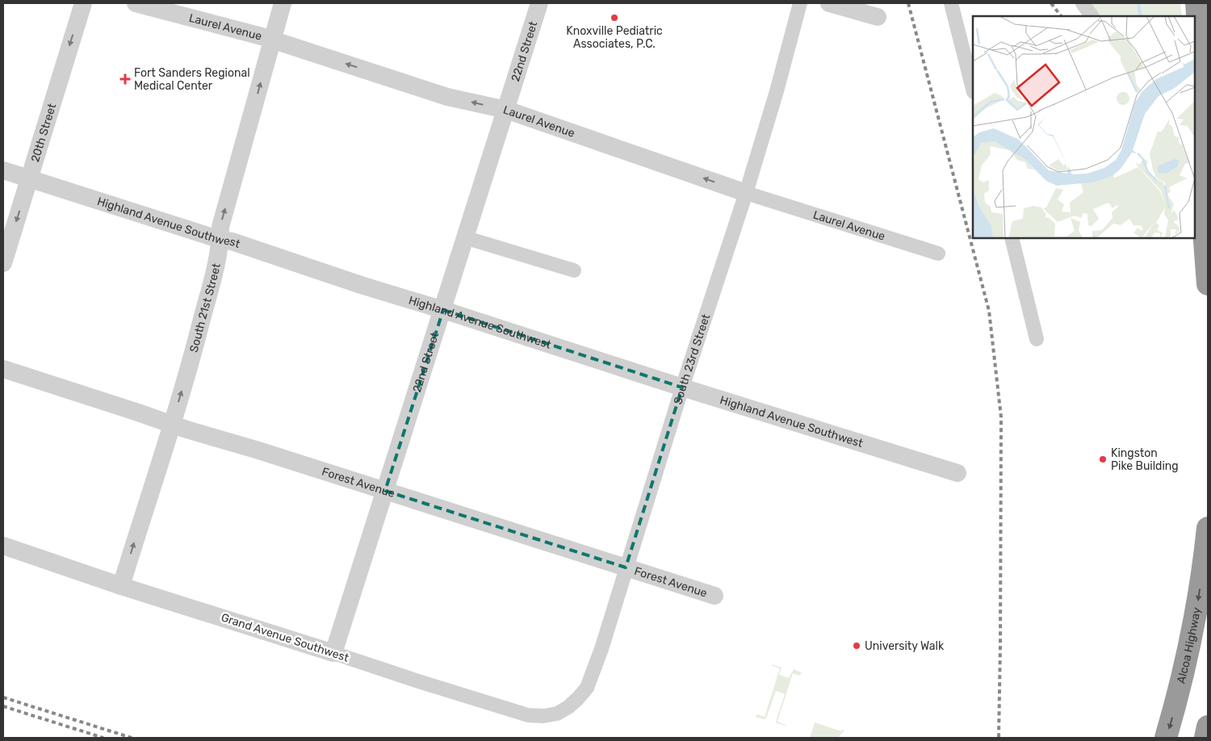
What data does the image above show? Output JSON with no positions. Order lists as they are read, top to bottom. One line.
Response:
{"streets":{"highway":["Alcoa Highway"],"street":["Laurel Avenue","22nd Street","20th Street","Highland Avenue Southwest","South 21st Street","South 23rd Street","Forest Avenue","Grand Avenue Southwest"]},"crossings":[["Laurel Avenue","22nd Street"],["Laurel Avenue","South 21st Street"],["Laurel Avenue","South 23rd Street"],["22nd Street","Highland Avenue Southwest"],["22nd Street","Forest Avenue"],["22nd Street","Grand Avenue Southwest"],["20th Street","Highland Avenue Southwest"],["Highland Avenue Southwest","South 21st Street"],["Highland Avenue Southwest","South 23rd Street"],["South 21st Street","Forest Avenue"],["South 21st Street","Grand Avenue Southwest"],["South 23rd Street","Forest Avenue"],["South 23rd Street","Grand Avenue Southwest"]],"one_way":["Laurel Avenue","20th Street","South 21st Street","Alcoa Highway"],"places":{"other":["Knoxville Pediatric Associates, P.C.","Kingston Pike Building","University Walk"],"health":["Fort Sanders Regional Medical Center"]}}
